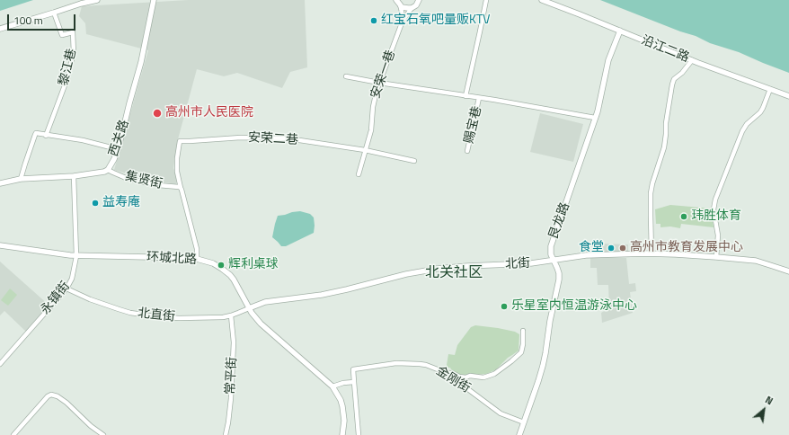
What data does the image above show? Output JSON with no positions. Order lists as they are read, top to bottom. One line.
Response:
{"streets":{"street":["沿江二路","黎江巷","安荣一巷","赐宝巷","西关路","安荣二巷","集贤街","艮龙路","环城北路","北街","永镇街","北直街","常平街","金刚街"]},"crossings":[["沿江二路","艮龙路"],["安荣一巷","安荣二巷"],["西关路","集贤街"],["西关路","永镇街"],["安荣二巷","集贤街"],["集贤街","环城北路"],["艮龙路","北街"],["艮龙路","金刚街"],["环城北路","北街"],["环城北路","永镇街"],["环城北路","北直街"],["北街","北直街"],["永镇街","北直街"],["北直街","常平街"]],"districts":["北关社区"],"places":["红宝石氧吧量贩KTV","高州市人民医院","益寿庵","玮胜体育","食堂","高州市教育发展中心","辉利桌球","乐星室内恒温游泳中心"],"scale_bar":"100 m","north":"top right"}
